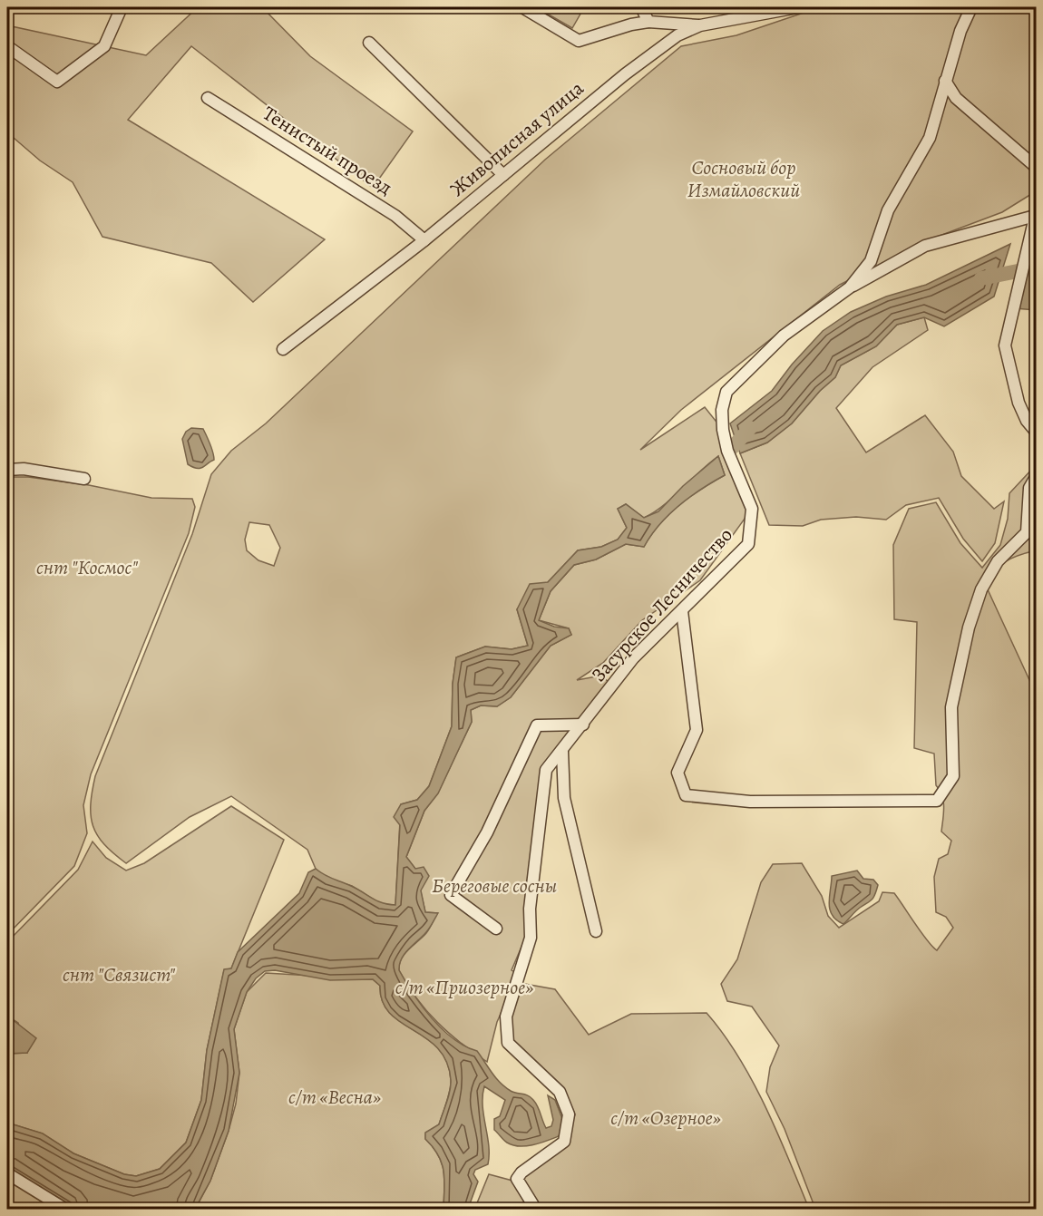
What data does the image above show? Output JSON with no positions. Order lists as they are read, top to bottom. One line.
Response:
{"streets":{"street":["Живописная улица","Тенистый проезд","Засурское Лесничество"]},"crossings":[["Живописная улица","Тенистый проезд"]],"parks":["Сосновый бор Измайловский","снт \"Космос\"","Береговые сосны","снт \"Связист\"","с/т «Приозерное»","с/т «Весна»","с/т «Озерное»"]}
